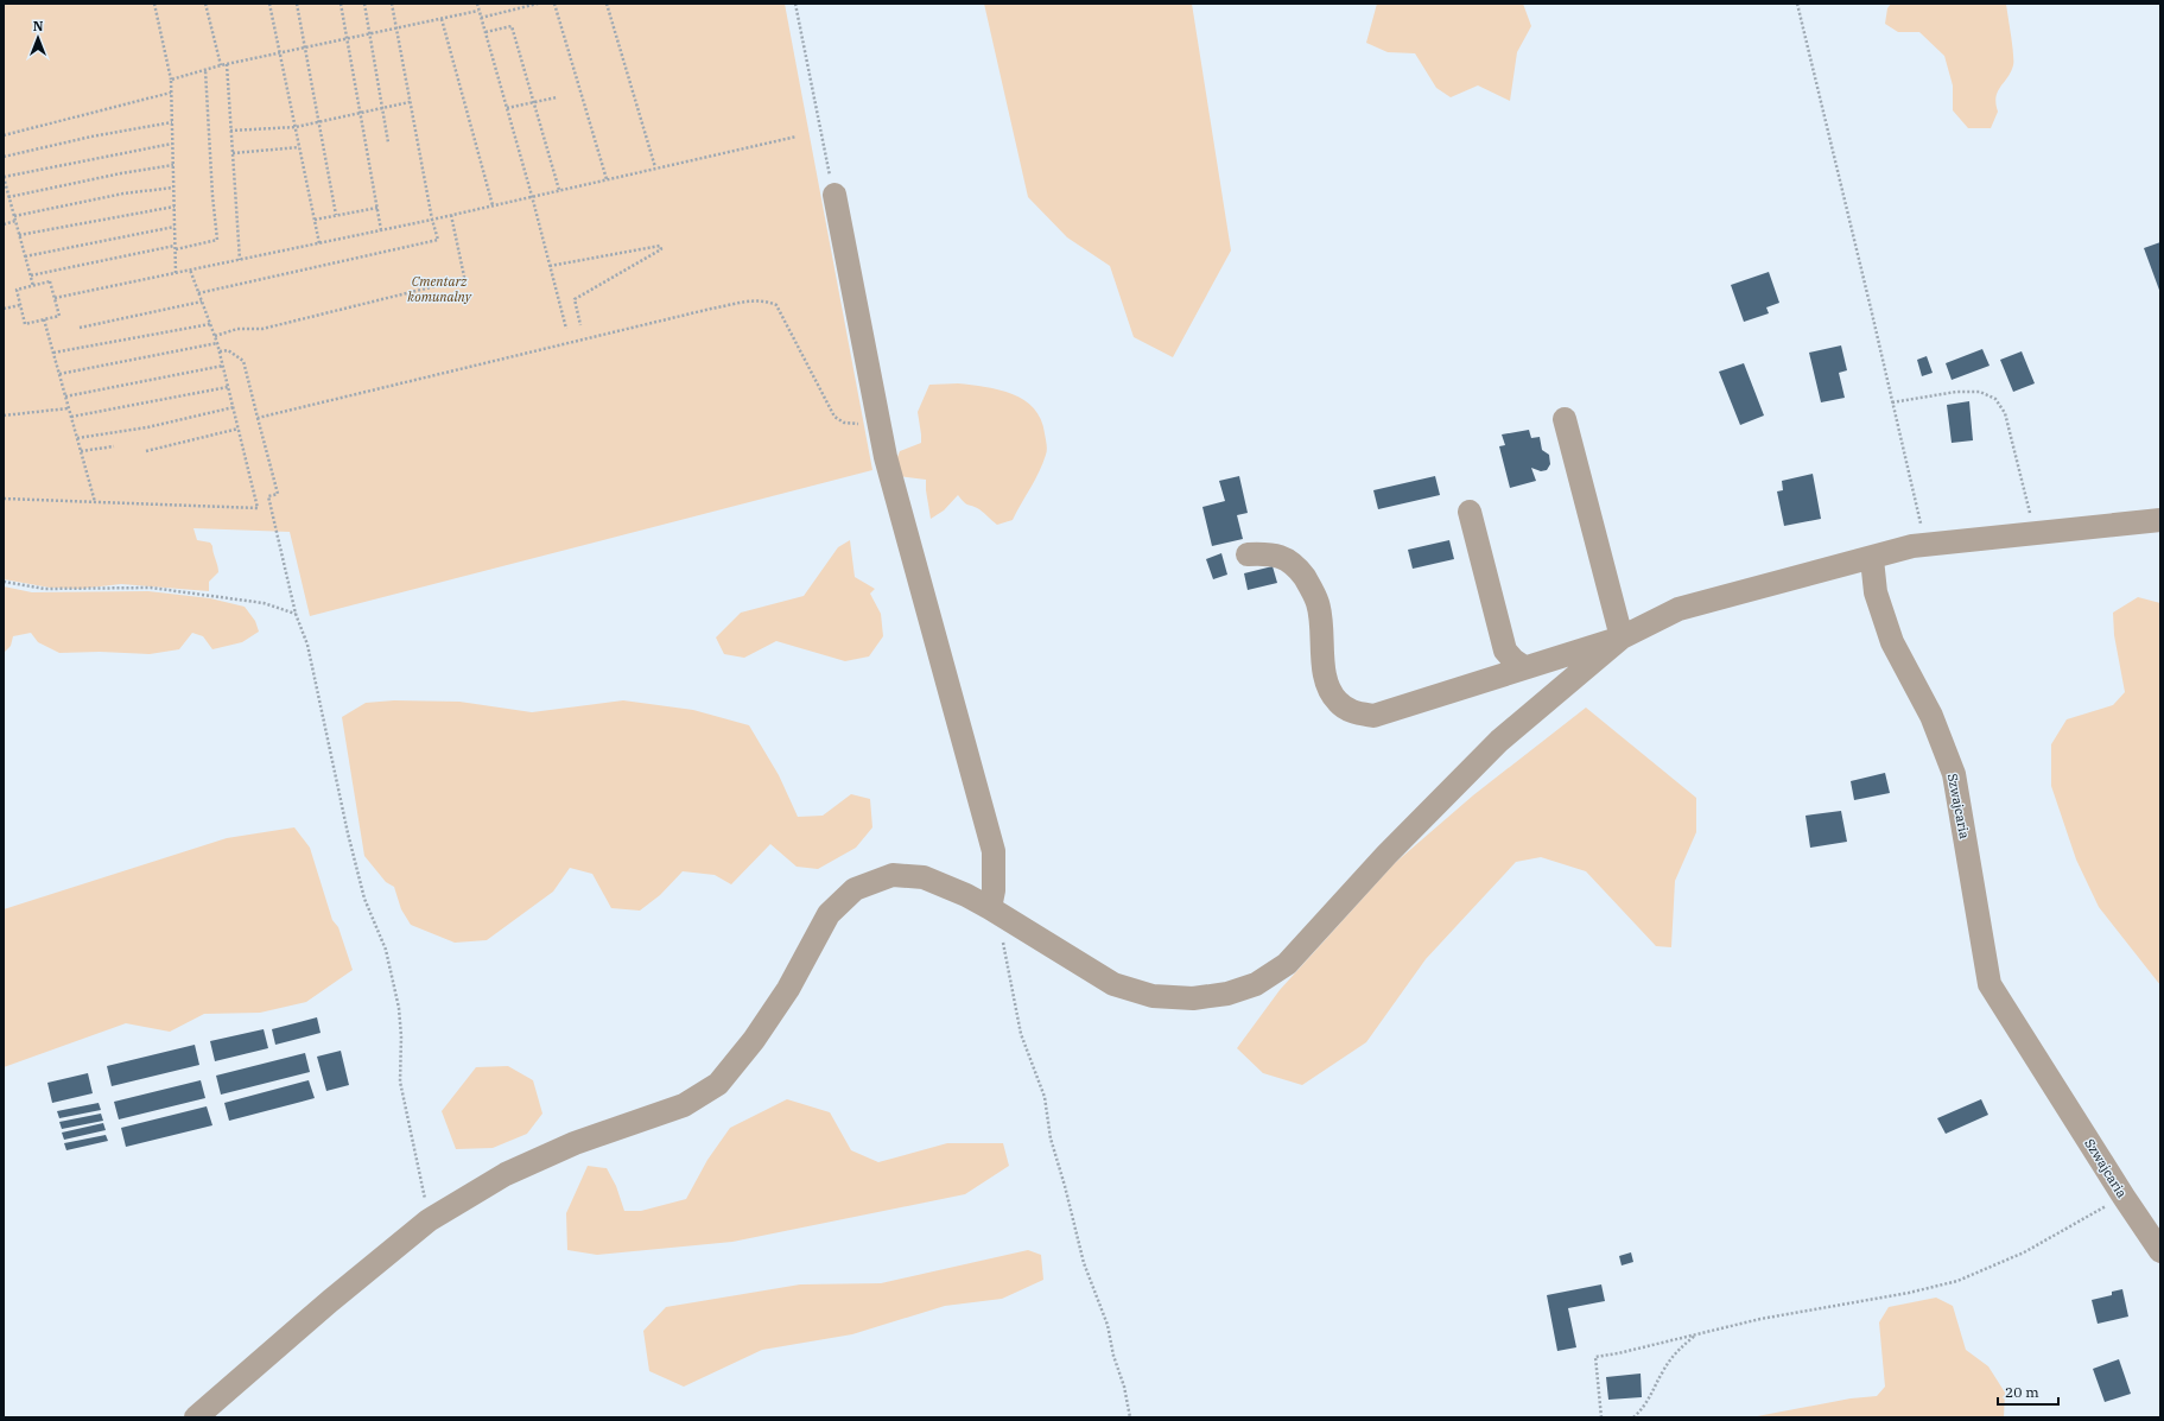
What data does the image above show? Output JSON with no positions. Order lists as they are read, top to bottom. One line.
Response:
{"streets":{"street":["Szwajcaria"]},"parks":["Cmentarz komunalny"],"scale_bar":"20 m","north":"top"}
